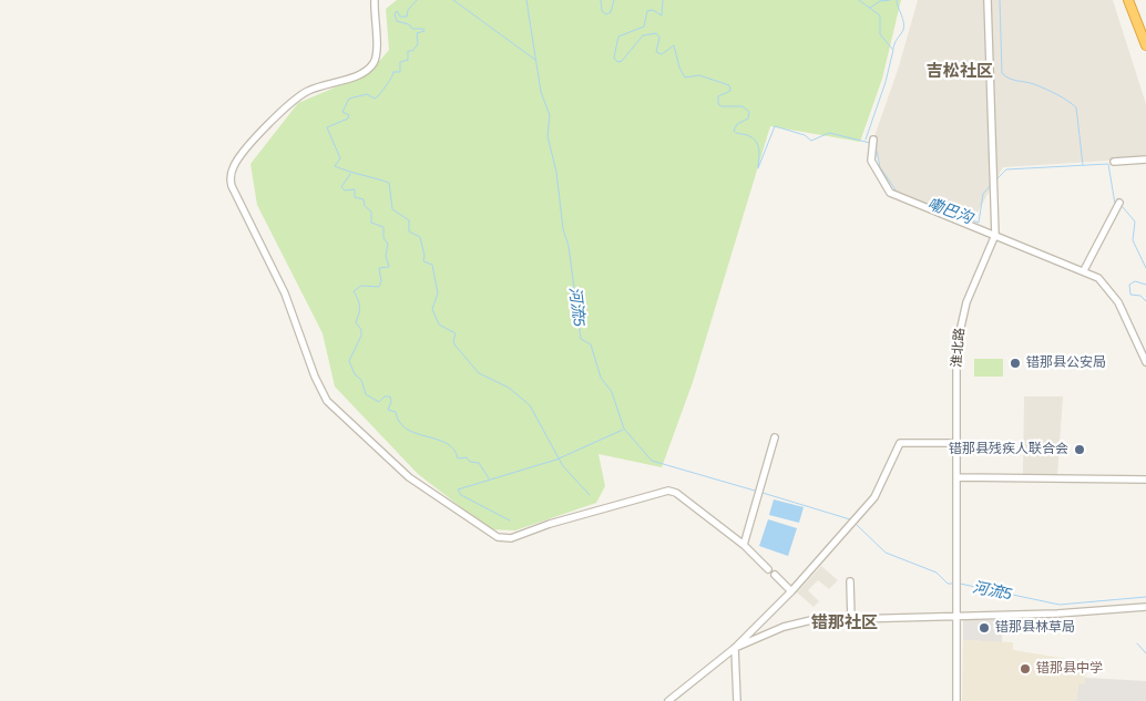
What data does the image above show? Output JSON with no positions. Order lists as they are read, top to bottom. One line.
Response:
{"streets":{"street":["淮北路"]},"districts":["吉松社区","错那社区"],"water":["嘞巴沟","河流5"],"places":["错那县公安局","错那县残疾人联合会","错那县林草局","错那县中学"]}
